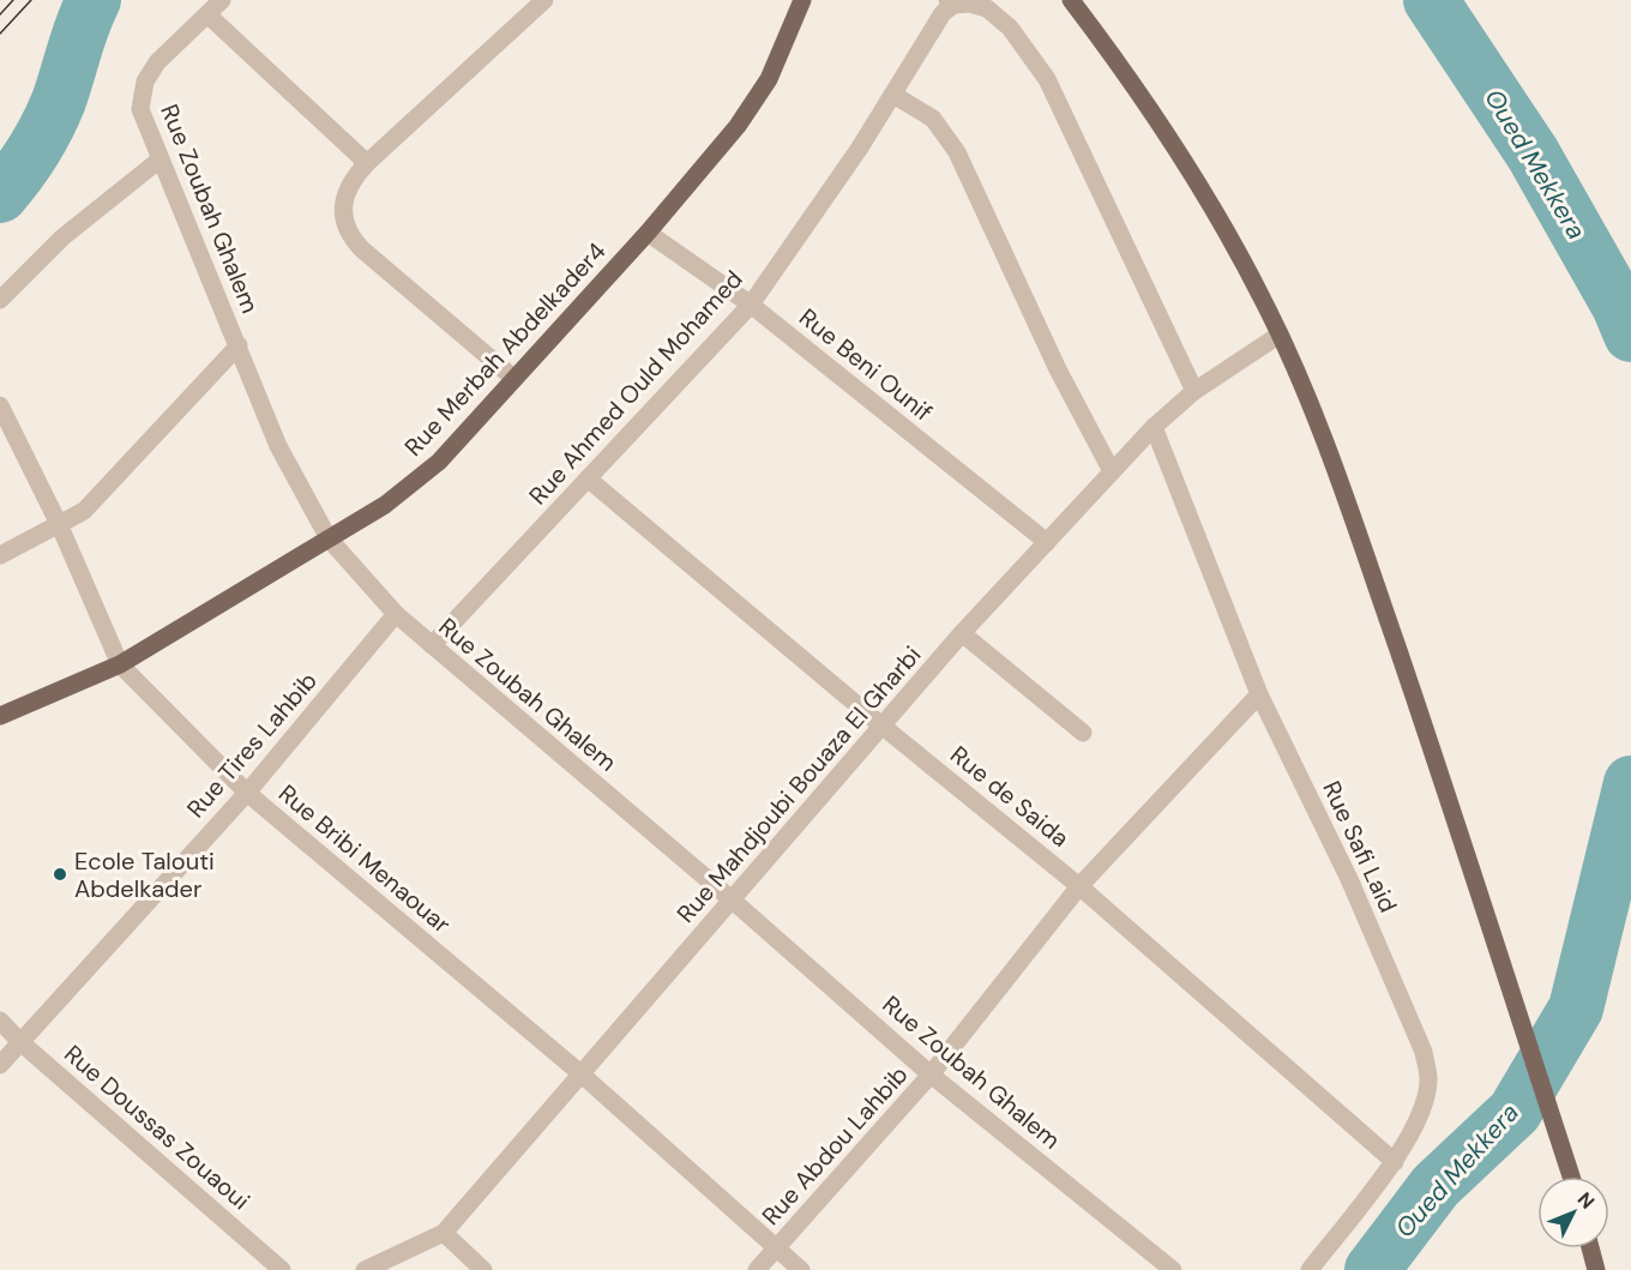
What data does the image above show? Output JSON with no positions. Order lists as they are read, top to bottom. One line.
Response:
{"streets":{"main road":["Rue Merbah Abdelkader4"],"street":["Rue Zoubah Ghalem","Rue Beni Ounif","Rue Ahmed Ould Mohamed","Rue Tires Lahbib","Rue Mahdjoubi Bouaza El Gharbi","Rue de Saida","Rue Safi Laid","Rue Bribi Menaouar","Rue Doussas Zouaoui","Rue Abdou Lahbib"]},"crossings":[["Rue Zoubah Ghalem","Rue Merbah Abdelkader4"],["Rue Zoubah Ghalem","Rue Ahmed Ould Mohamed"],["Rue Zoubah Ghalem","Rue Tires Lahbib"],["Rue Zoubah Ghalem","Rue Mahdjoubi Bouaza El Gharbi"],["Rue Zoubah Ghalem","Rue Abdou Lahbib"],["Rue Merbah Abdelkader4","Rue Beni Ounif"],["Rue Merbah Abdelkader4","Rue Bribi Menaouar"],["Rue Beni Ounif","Rue Ahmed Ould Mohamed"],["Rue Beni Ounif","Rue Mahdjoubi Bouaza El Gharbi"],["Rue Ahmed Ould Mohamed","Rue de Saida"],["Rue Tires Lahbib","Rue Bribi Menaouar"],["Rue Tires Lahbib","Rue Doussas Zouaoui"],["Rue Mahdjoubi Bouaza El Gharbi","Rue de Saida"],["Rue Mahdjoubi Bouaza El Gharbi","Rue Safi Laid"],["Rue Mahdjoubi Bouaza El Gharbi","Rue Bribi Menaouar"],["Rue de Saida","Rue Safi Laid"],["Rue de Saida","Rue Abdou Lahbib"],["Rue Safi Laid","Rue Abdou Lahbib"],["Rue Bribi Menaouar","Rue Abdou Lahbib"]],"water":["Oued Mekkera"],"places":["Ecole Talouti Abdelkader"],"north":"top right"}
